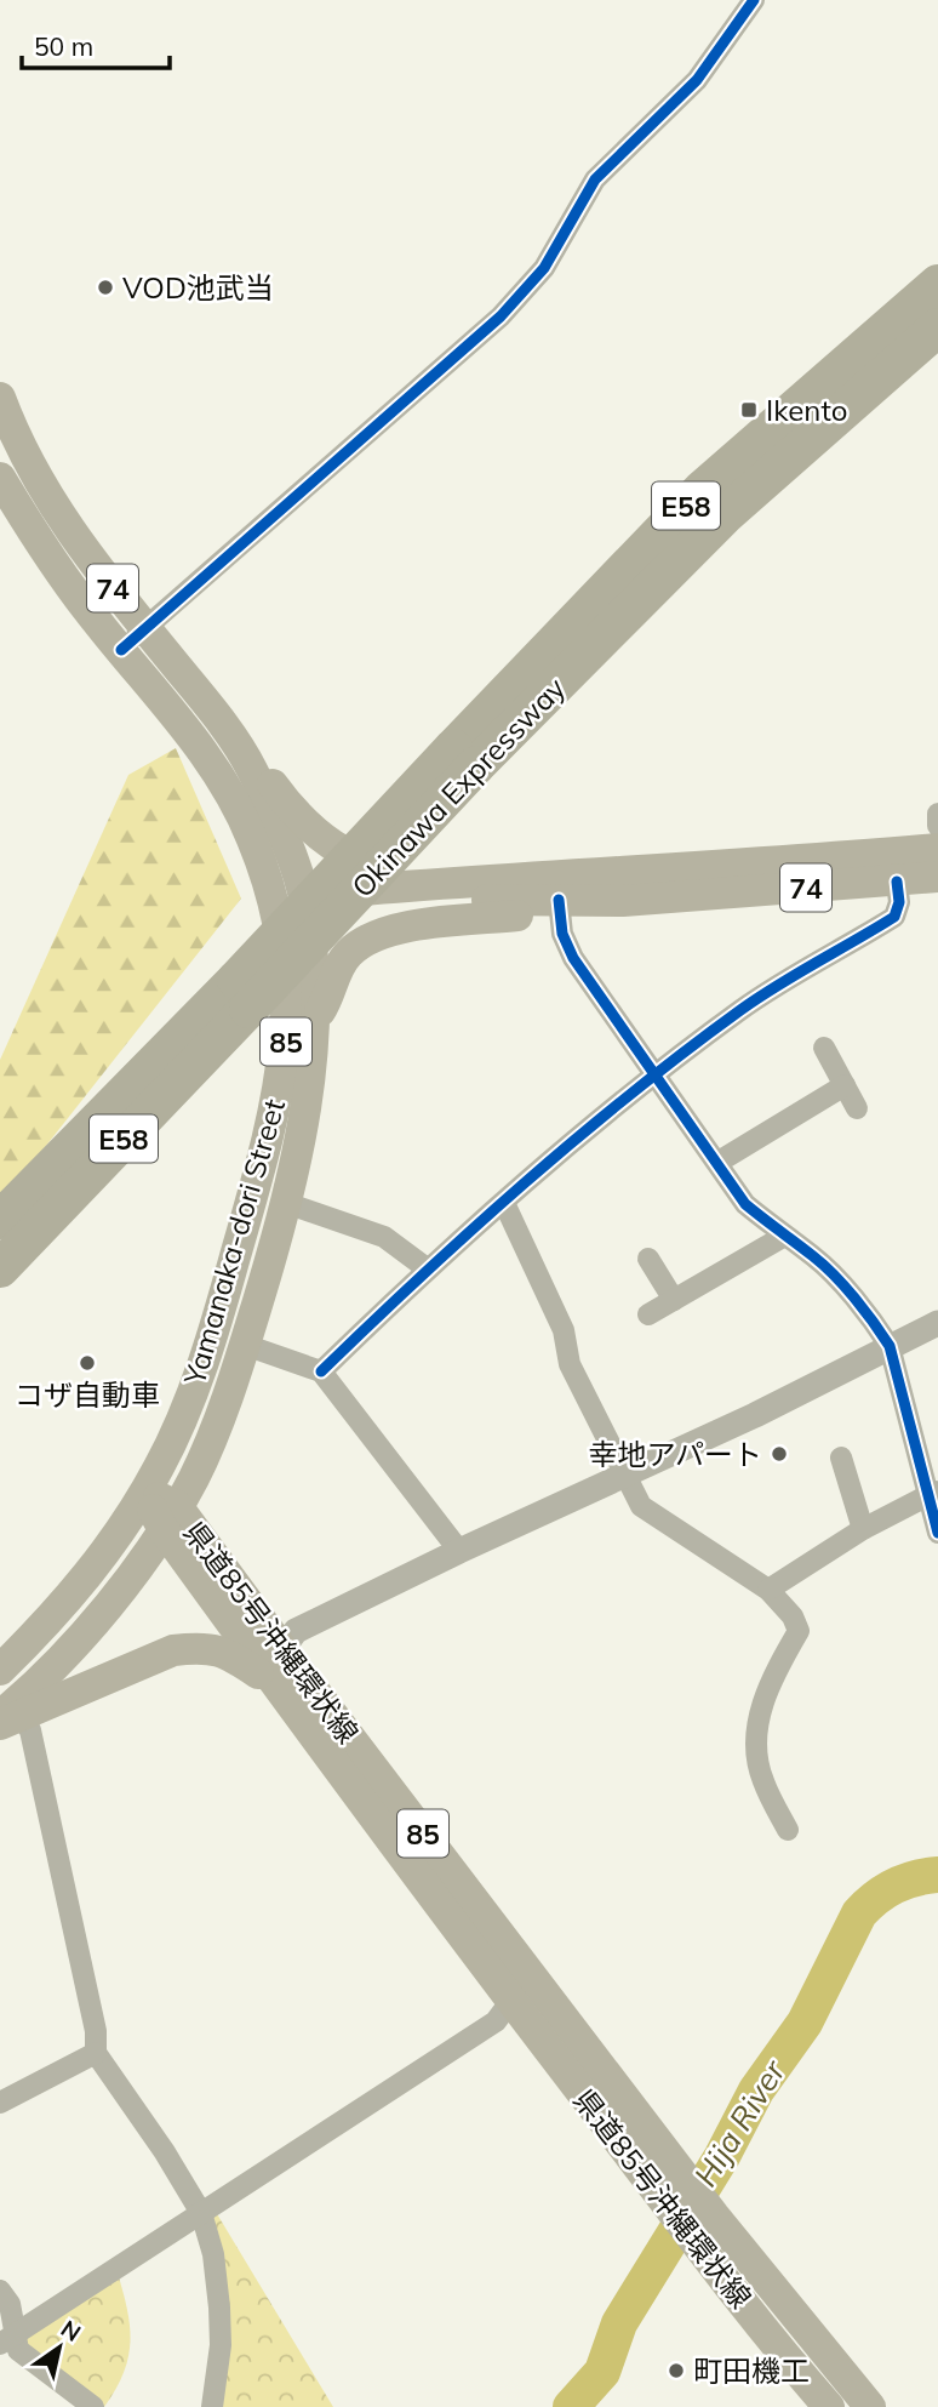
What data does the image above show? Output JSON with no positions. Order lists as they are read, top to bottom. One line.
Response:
{"streets":{"highway":["E58","Okinawa Expressway"],"main road":["74","85","Yamanaka-dori Street","県道85号沖縄環状線"]},"crossings":[["74","Yamanaka-dori Street"],["Yamanaka-dori Street","県道85号沖縄環状線"]],"water":["Hija River"],"places":{"other":["VOD池武当","コザ自動車","幸地アパート","町田機工"],"transit":["Ikento"]},"scale_bar":"50 m","north":"top right"}
